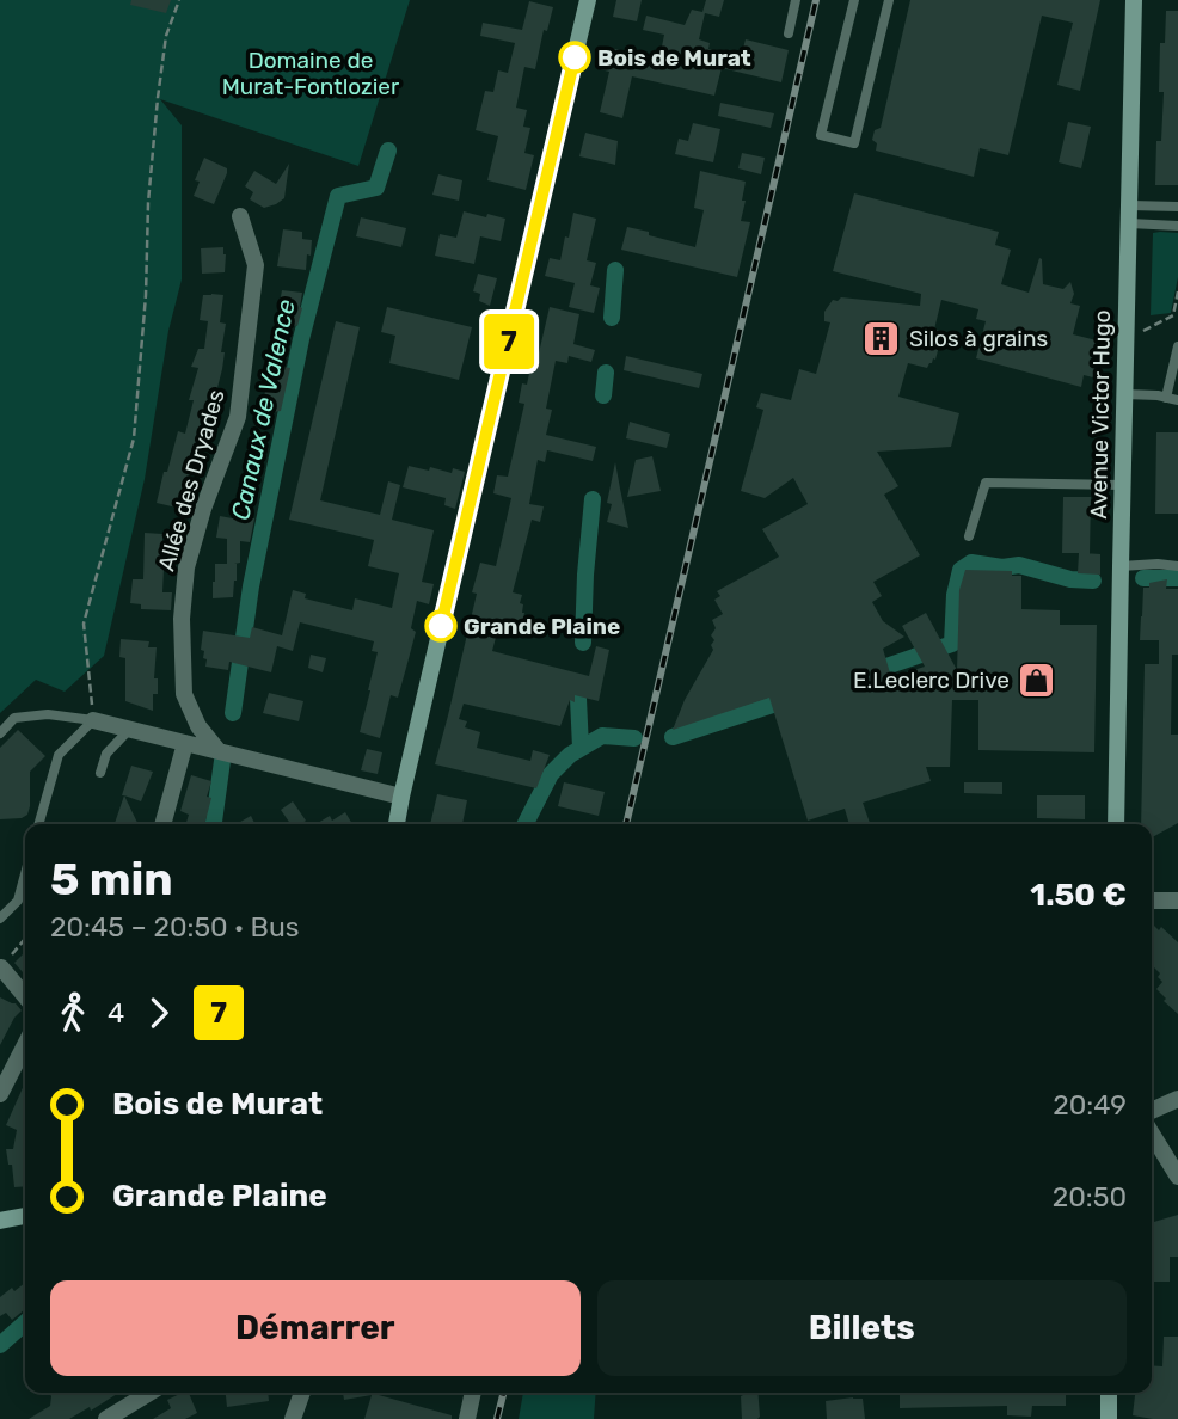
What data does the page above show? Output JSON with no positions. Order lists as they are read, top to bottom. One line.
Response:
{"streets":{"main road":["Avenue Victor Hugo"],"street":["Allée des Dryades"]},"water":["Canaux de Valence"],"parks":["Domaine de Murat-Fontlozier"],"places":{"other":["Bois de Murat","Grande Plaine"],"building":["Silos à grains"],"shop":["E.Leclerc Drive"]},"lines":["bus line 7"],"page":{"on_map":"7","heading":["5 min","20:45 – 20:50 · Bus","1.50 €"],"legs":["4","7"],"list":[{"name":"Bois de Murat","value":"20:49"},{"name":"Grande Plaine","value":"20:50"}],"buttons":["Démarrer","Billets"]}}
